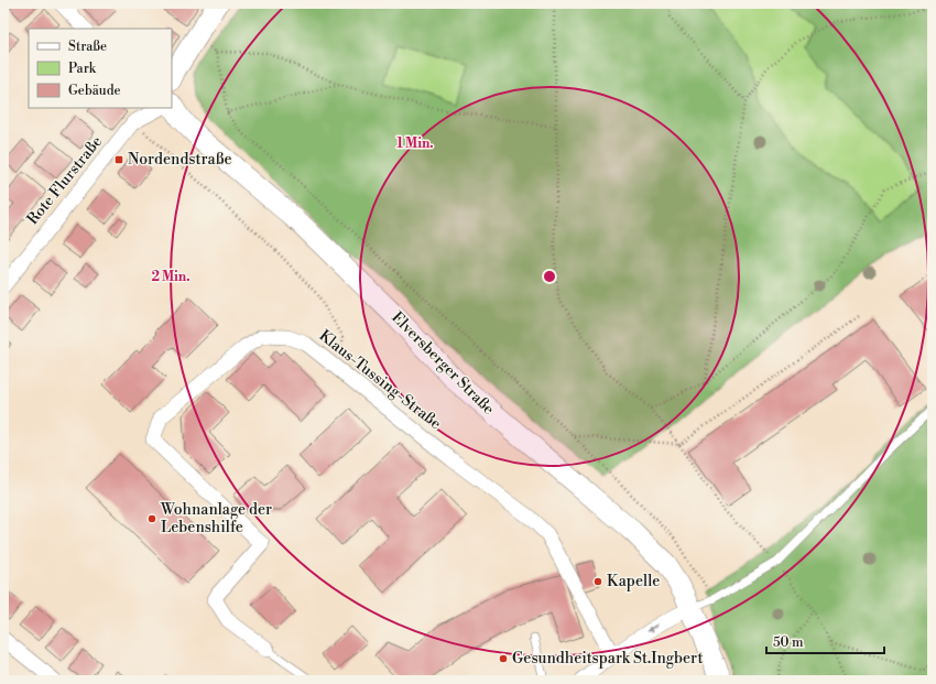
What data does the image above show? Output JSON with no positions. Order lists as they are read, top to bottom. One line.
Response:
{"streets":{"main road":["Elversberger Straße"],"street":["Rote Flurstraße","Klaus-Tussing-Straße"]},"places":{"transit":["Nordendstraße"],"other":["Wohnanlage der Lebenshilfe","Kapelle","Gesundheitspark St.Ingbert"]},"legend":["Straße","Park","Gebäude"],"scale_bar":"50 m","rings":["1 Min.","2 Min."]}
